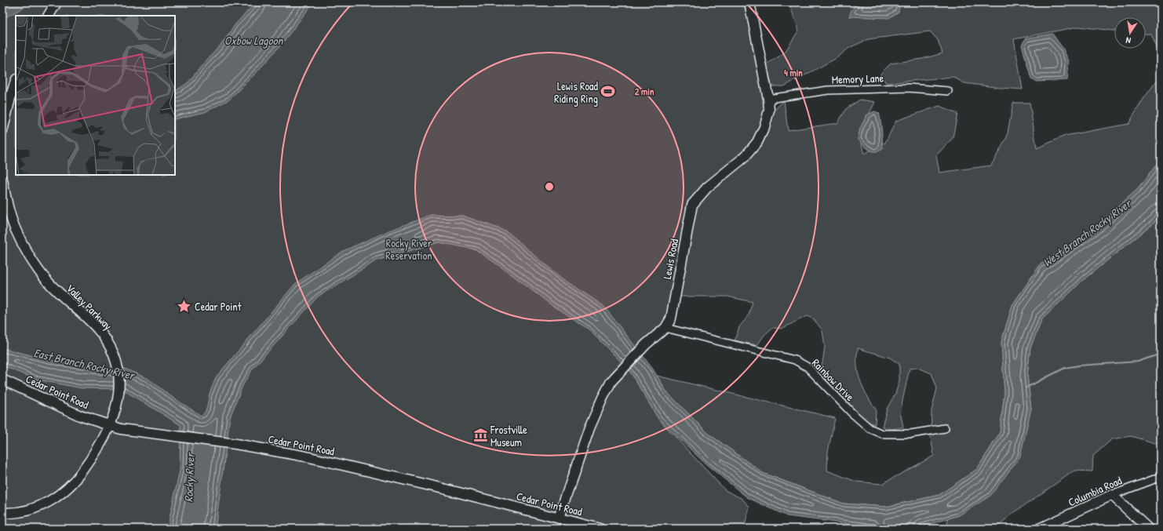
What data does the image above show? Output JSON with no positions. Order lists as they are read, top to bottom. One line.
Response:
{"streets":{"street":["Memory Lane","Lewis Road","Valley Parkway","Rainbow Drive","Cedar Point Road","Columbia Road"]},"crossings":[["Memory Lane","Lewis Road"],["Lewis Road","Rainbow Drive"],["Lewis Road","Cedar Point Road"],["Valley Parkway","Cedar Point Road"]],"water":["Oxbow Lagoon","West Branch Rocky River","East Branch Rocky River","Rocky River"],"parks":["Rocky River Reservation"],"places":{"sports":["Lewis Road Riding Ring"],"place":["Cedar Point"],"museum":["Frostville Museum"]},"north":"bottom","rings":["4 min","2 min"]}
